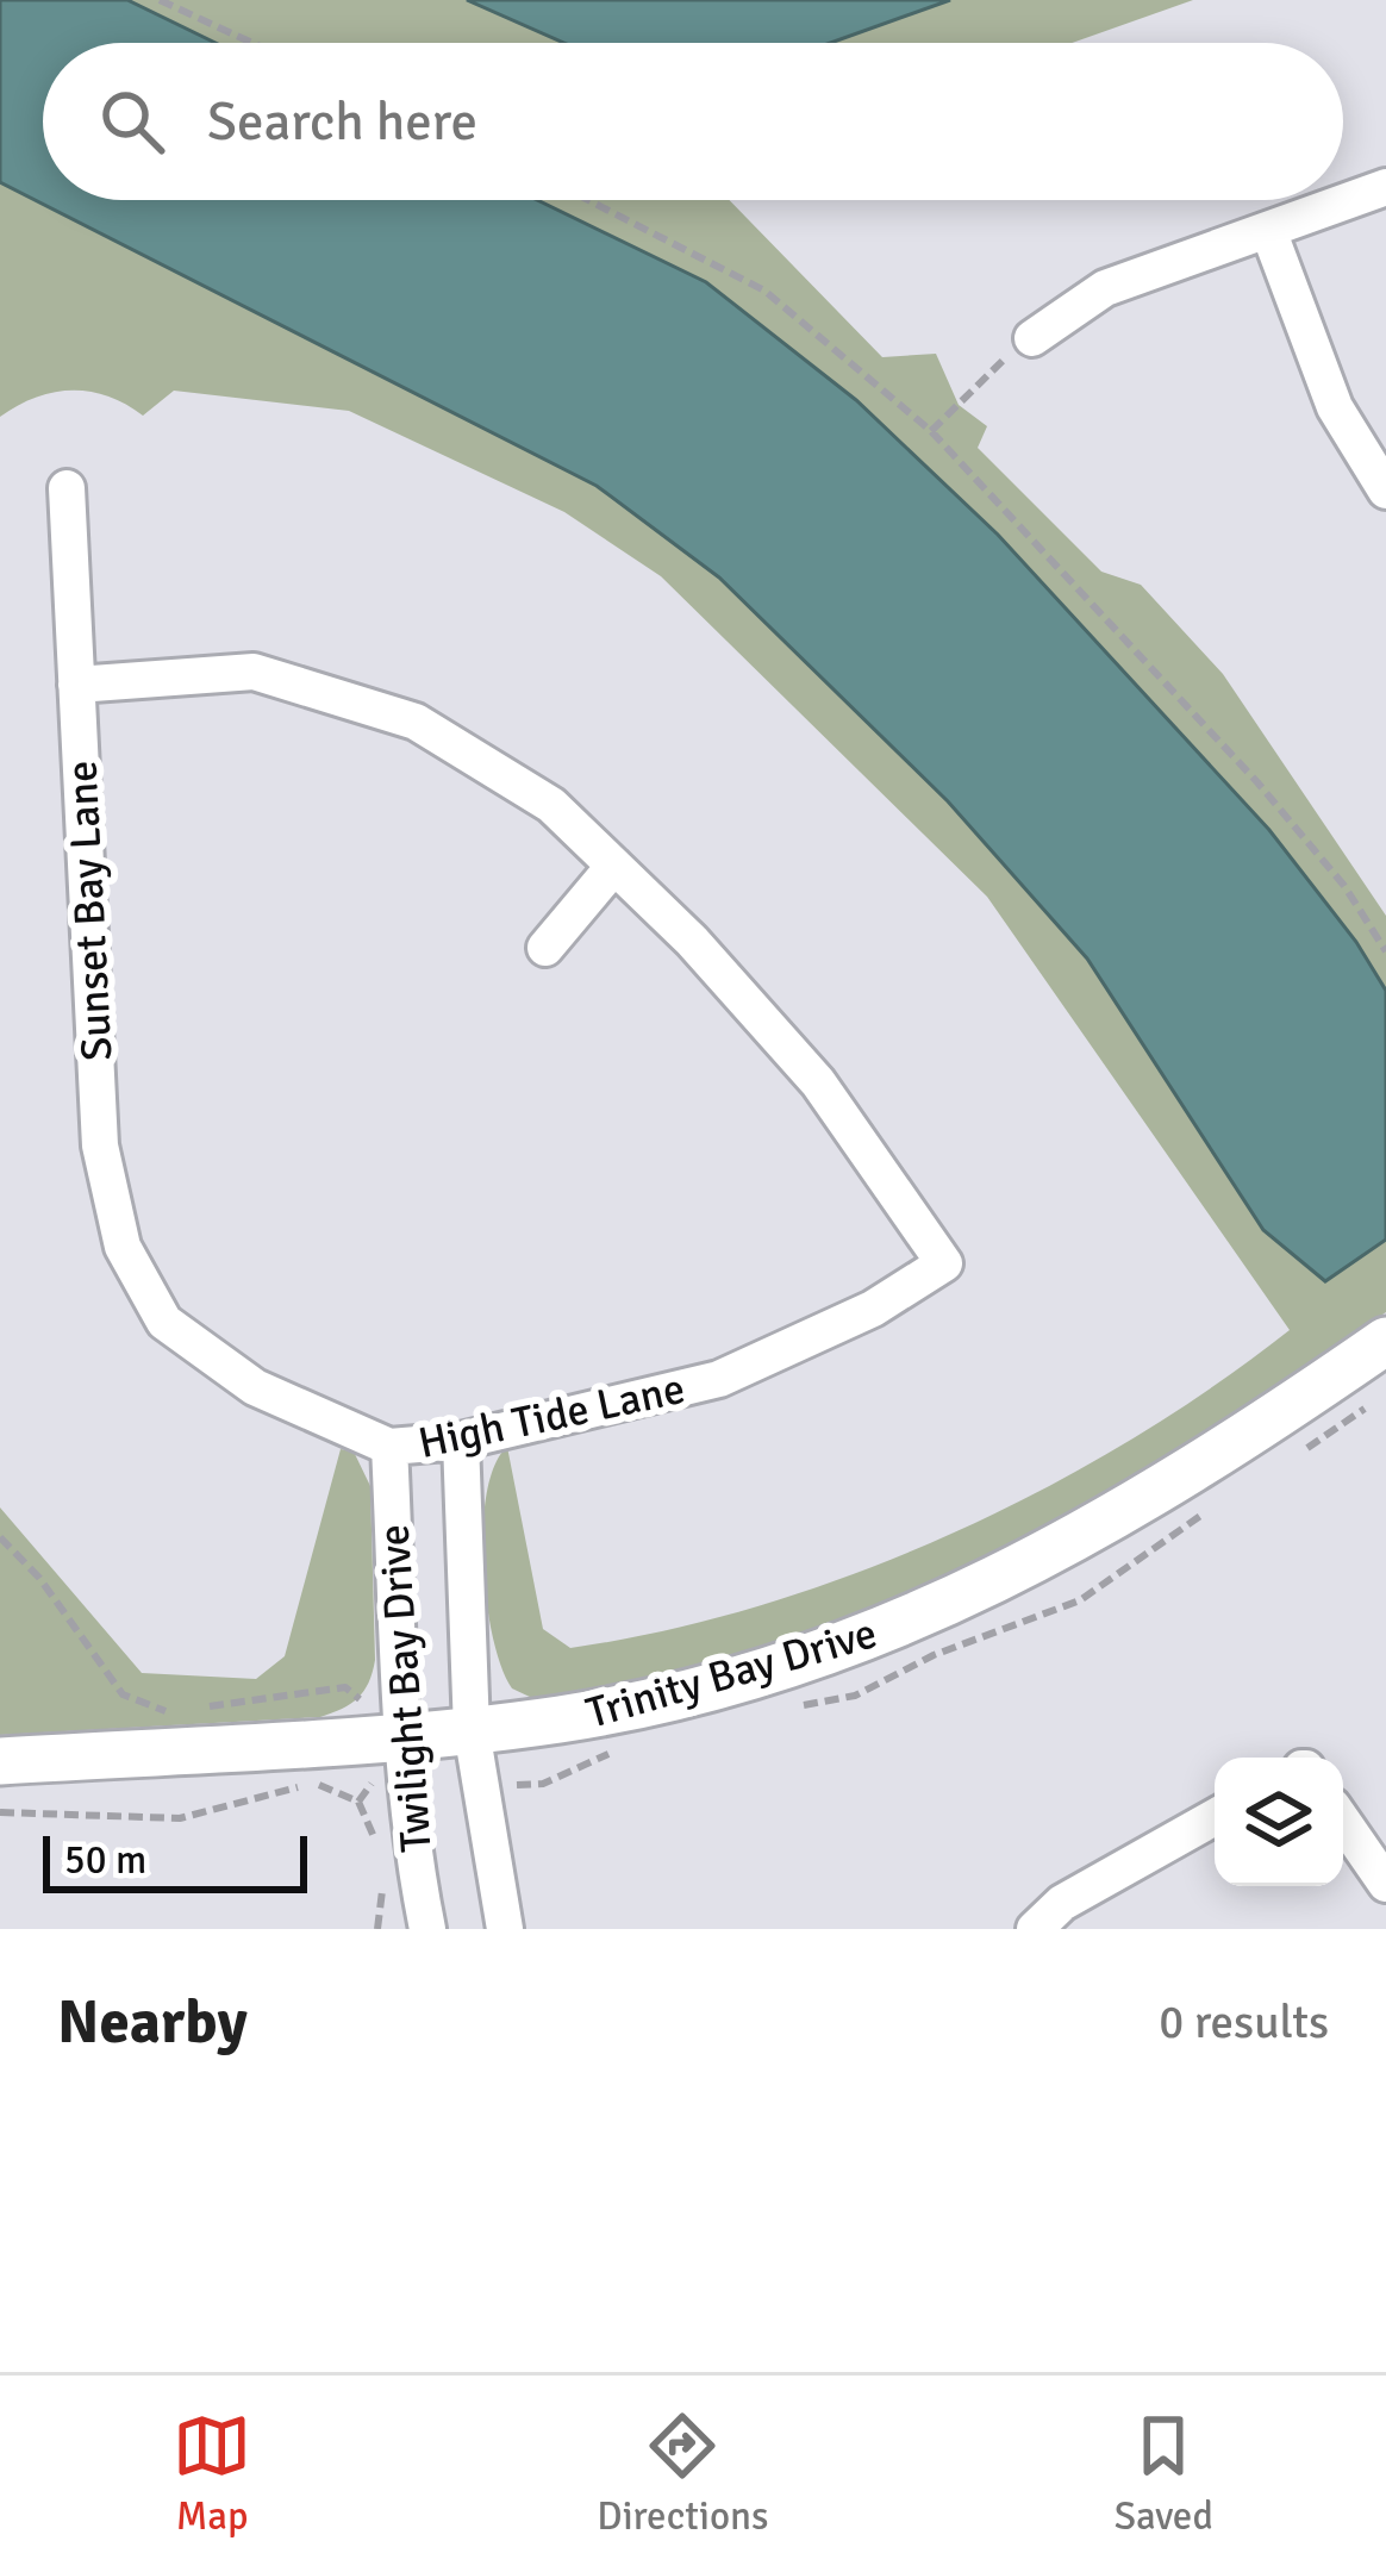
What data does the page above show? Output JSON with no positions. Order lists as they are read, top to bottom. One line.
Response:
{"streets":{"street":["Sunset Bay Lane","High Tide Lane","Trinity Bay Drive","Twilight Bay Drive"]},"crossings":[["Sunset Bay Lane","High Tide Lane"],["High Tide Lane","Twilight Bay Drive"],["Trinity Bay Drive","Twilight Bay Drive"]],"scale_bar":"50 m","page":{"search":"Search here","scale":"50 m","heading":["Nearby","0 results"],"nav":["Map","Directions","Saved"]}}
